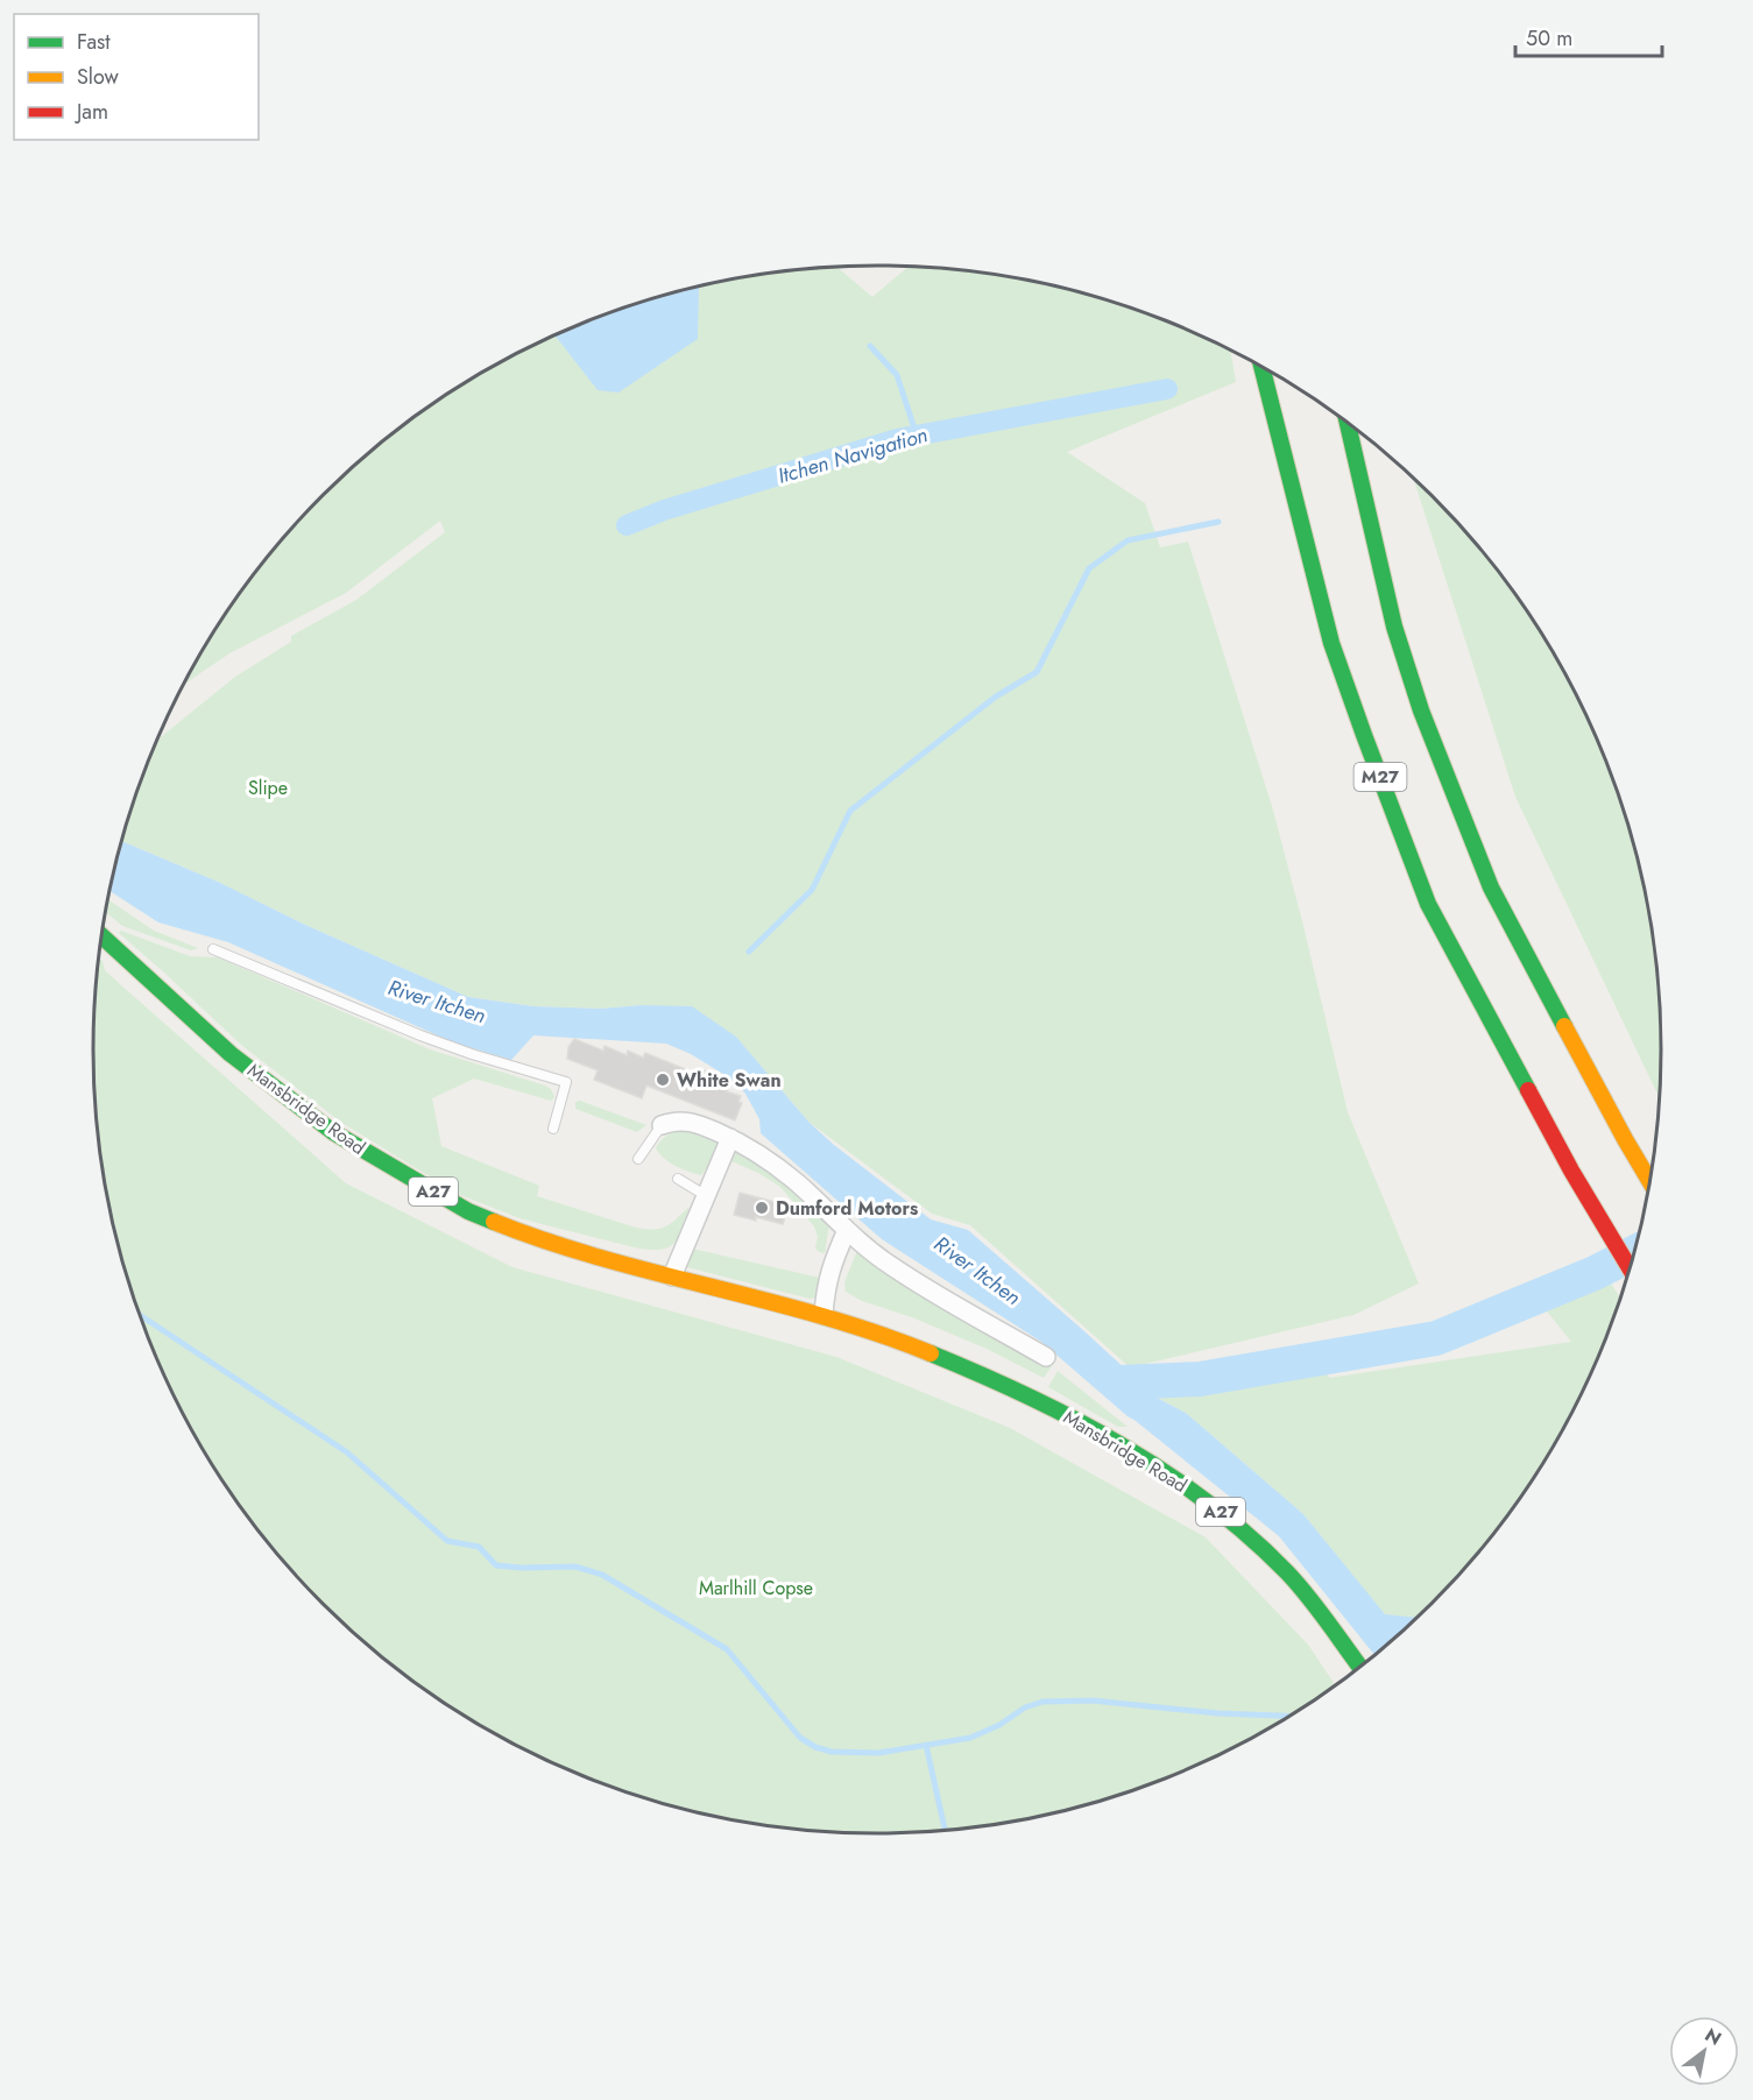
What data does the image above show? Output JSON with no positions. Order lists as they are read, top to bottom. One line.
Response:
{"streets":{"main road":["M27","Mansbridge Road","A27"]},"water":["Itchen Navigation","River Itchen"],"parks":["Slipe","Marlhill Copse"],"places":["White Swan","Dumford Motors"],"legend":["Fast","Slow","Jam"],"scale_bar":"50 m","north":"top right"}
